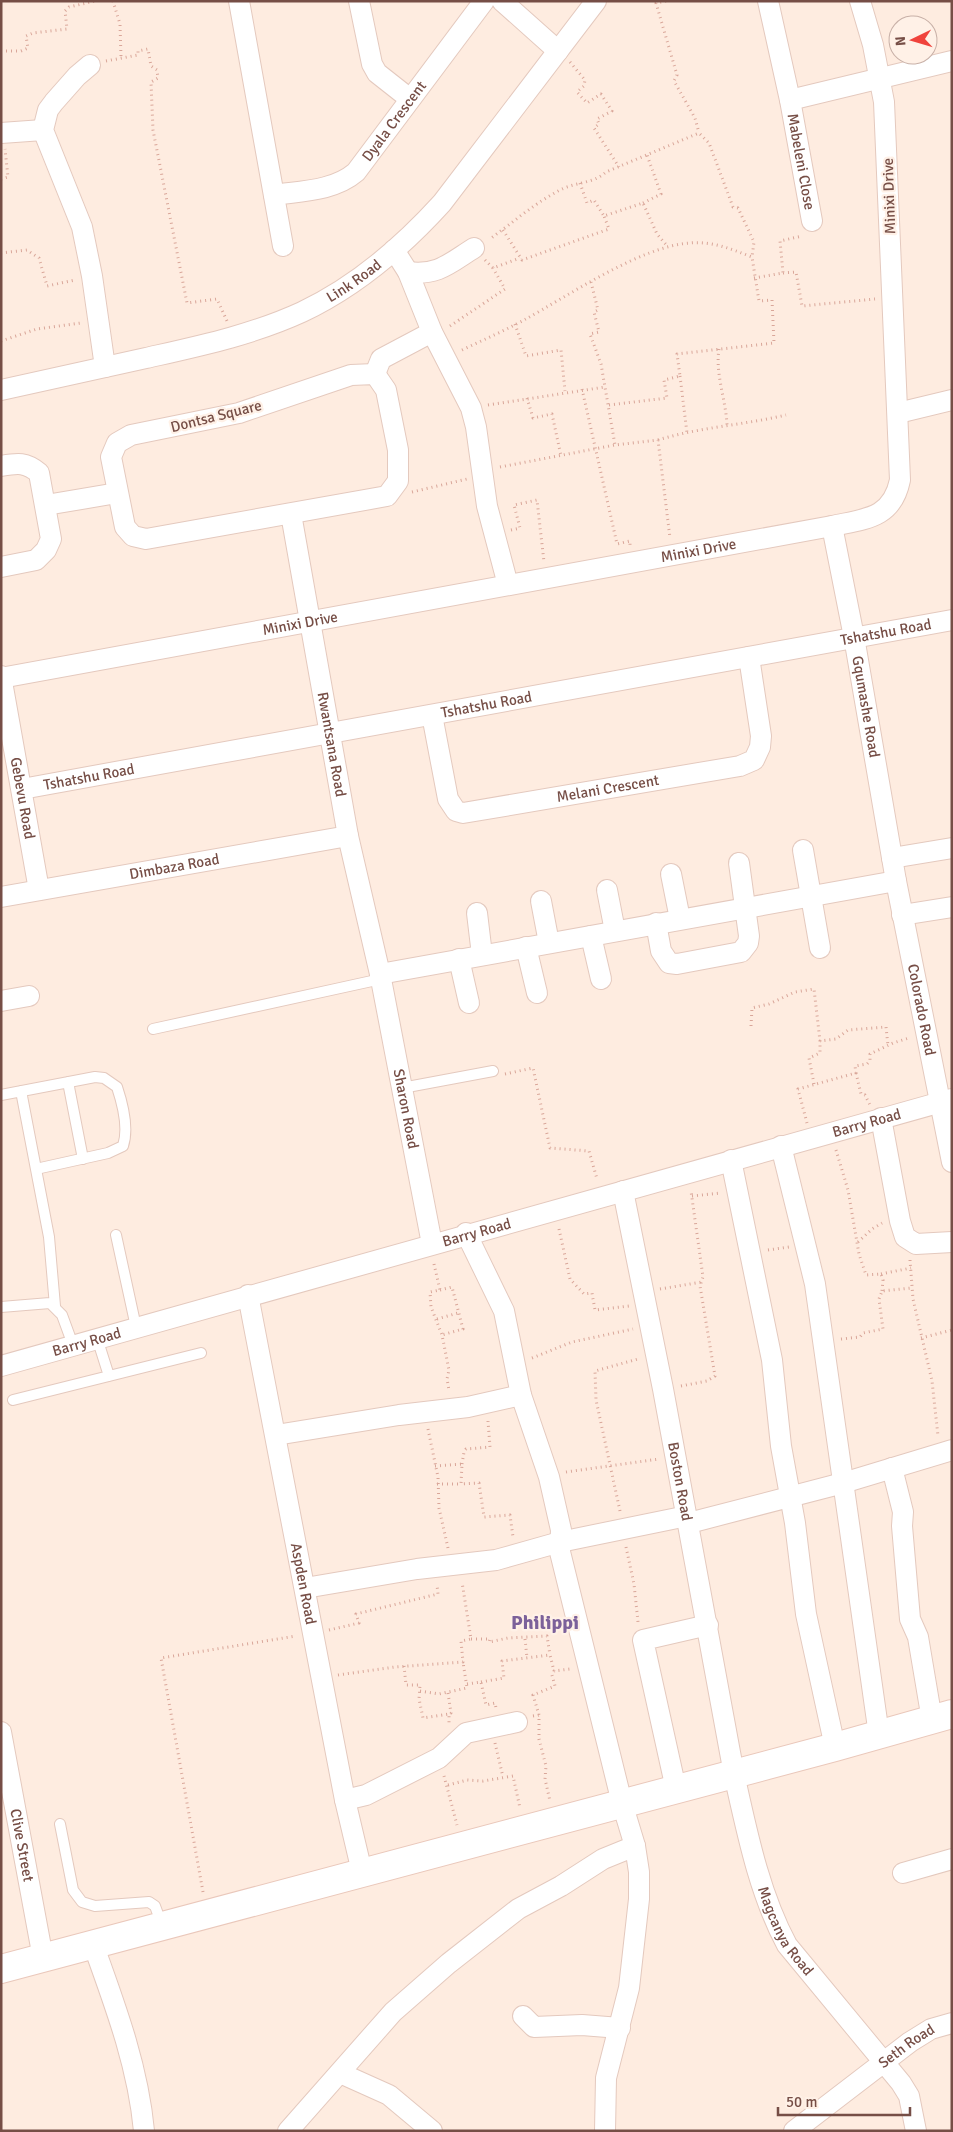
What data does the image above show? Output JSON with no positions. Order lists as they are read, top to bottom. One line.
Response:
{"streets":{"street":["Dyala Crescent","Mabeleni Close","Minixi Drive","Link Road","Dontsa Square","Tshatshu Road","Gqumashe Road","Rwantsana Road","Melani Crescent","Gebevu Road","Dimbaza Road","Colorado Road","Sharon Road","Barry Road","Boston Road","Aspden Road","Clive Street","Magcanya Road","Seth Road"]},"crossings":[["Mabeleni Close","Minixi Drive"],["Minixi Drive","Gqumashe Road"],["Minixi Drive","Rwantsana Road"],["Minixi Drive","Gebevu Road"],["Dontsa Square","Rwantsana Road"],["Tshatshu Road","Gqumashe Road"],["Tshatshu Road","Rwantsana Road"],["Tshatshu Road","Melani Crescent"],["Tshatshu Road","Gebevu Road"],["Gqumashe Road","Colorado Road"],["Rwantsana Road","Dimbaza Road"],["Rwantsana Road","Sharon Road"],["Gebevu Road","Dimbaza Road"],["Colorado Road","Barry Road"],["Sharon Road","Barry Road"],["Barry Road","Boston Road"],["Barry Road","Aspden Road"],["Boston Road","Magcanya Road"],["Magcanya Road","Seth Road"]],"districts":["Philippi"],"scale_bar":"50 m","north":"left"}
